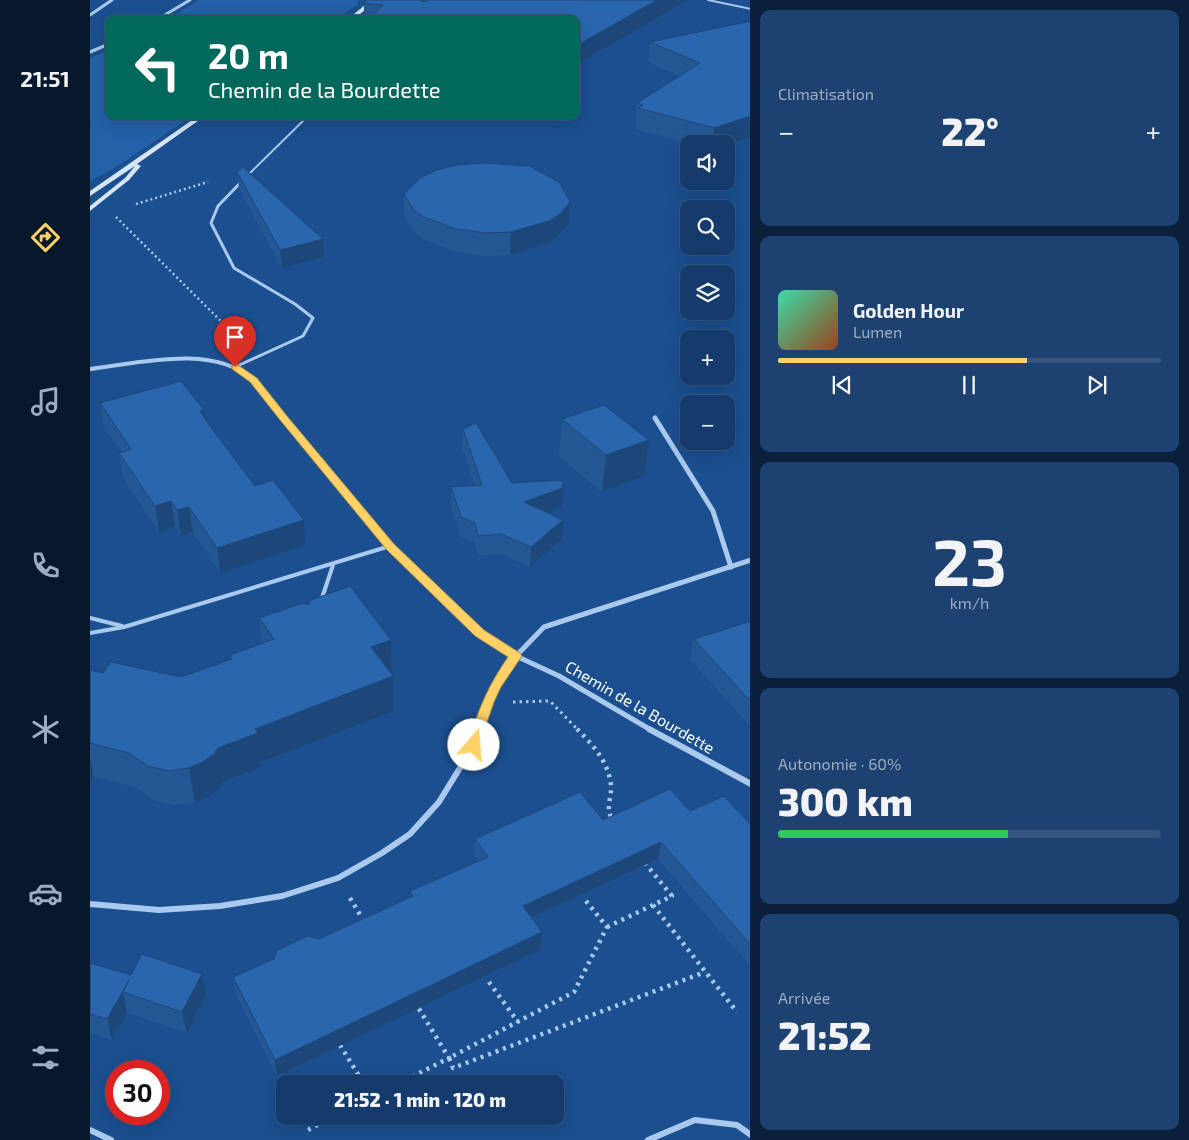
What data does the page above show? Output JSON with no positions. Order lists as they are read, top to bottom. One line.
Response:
{"streets":{"street":["Chemin de la Bourdette"]},"page":{"tabs":"21:51","tile":["Climatisation",["23","km/h"],["Autonomie · 60%","300 km"],["Arrivée","21:52"]],"turn":["20 m","Chemin de la Bourdette"],"heat":["−","22°","+"],"map_buttons":["+","−"],"song":["Golden Hour","Lumen"],"limit":"30","trip":"21:52 · 1 min · 120 m"}}
